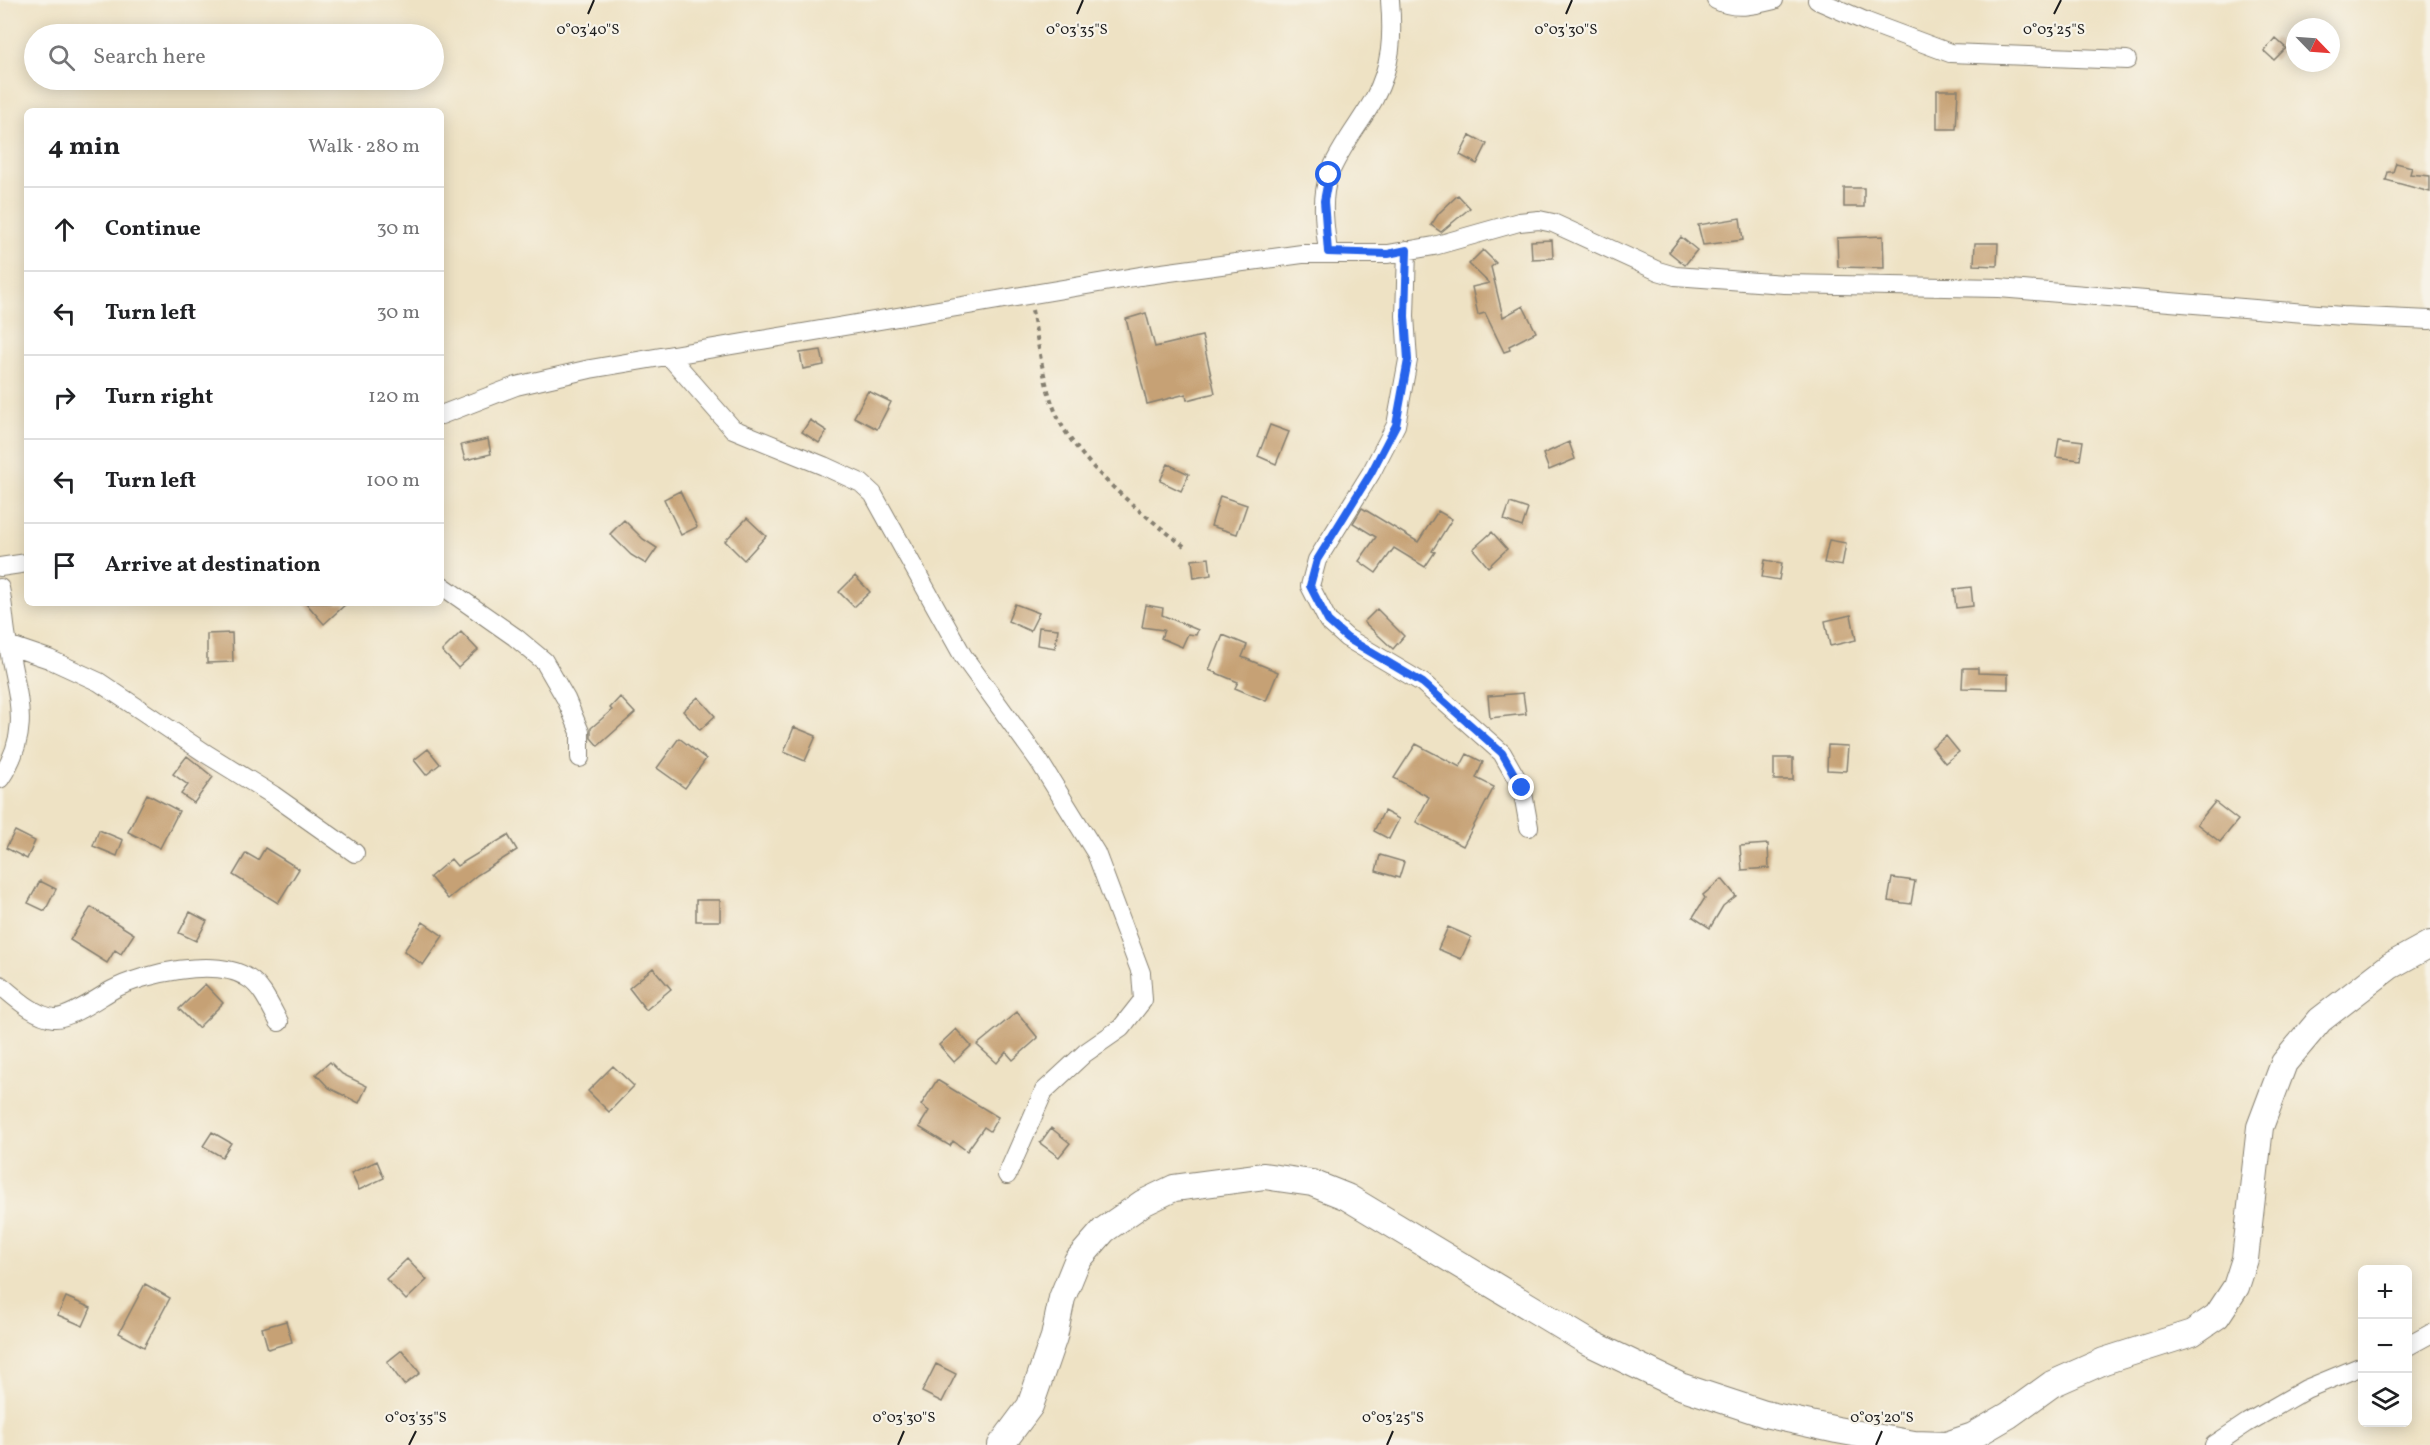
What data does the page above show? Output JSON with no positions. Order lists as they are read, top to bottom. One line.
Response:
{"north":"bottom right","page":{"search":"Search here","heading":["4 min","Walk · 280 m"],"list":[["Continue","30 m"],["Turn left","30 m"],["Turn right","120 m"],["Turn left","100 m"],"Arrive at destination"],"map_buttons":["+","−"]},"coordinates":["0°03'40\"S","0°03'35\"S","0°03'30\"S","0°03'25\"S","0°03'20\"S"]}
